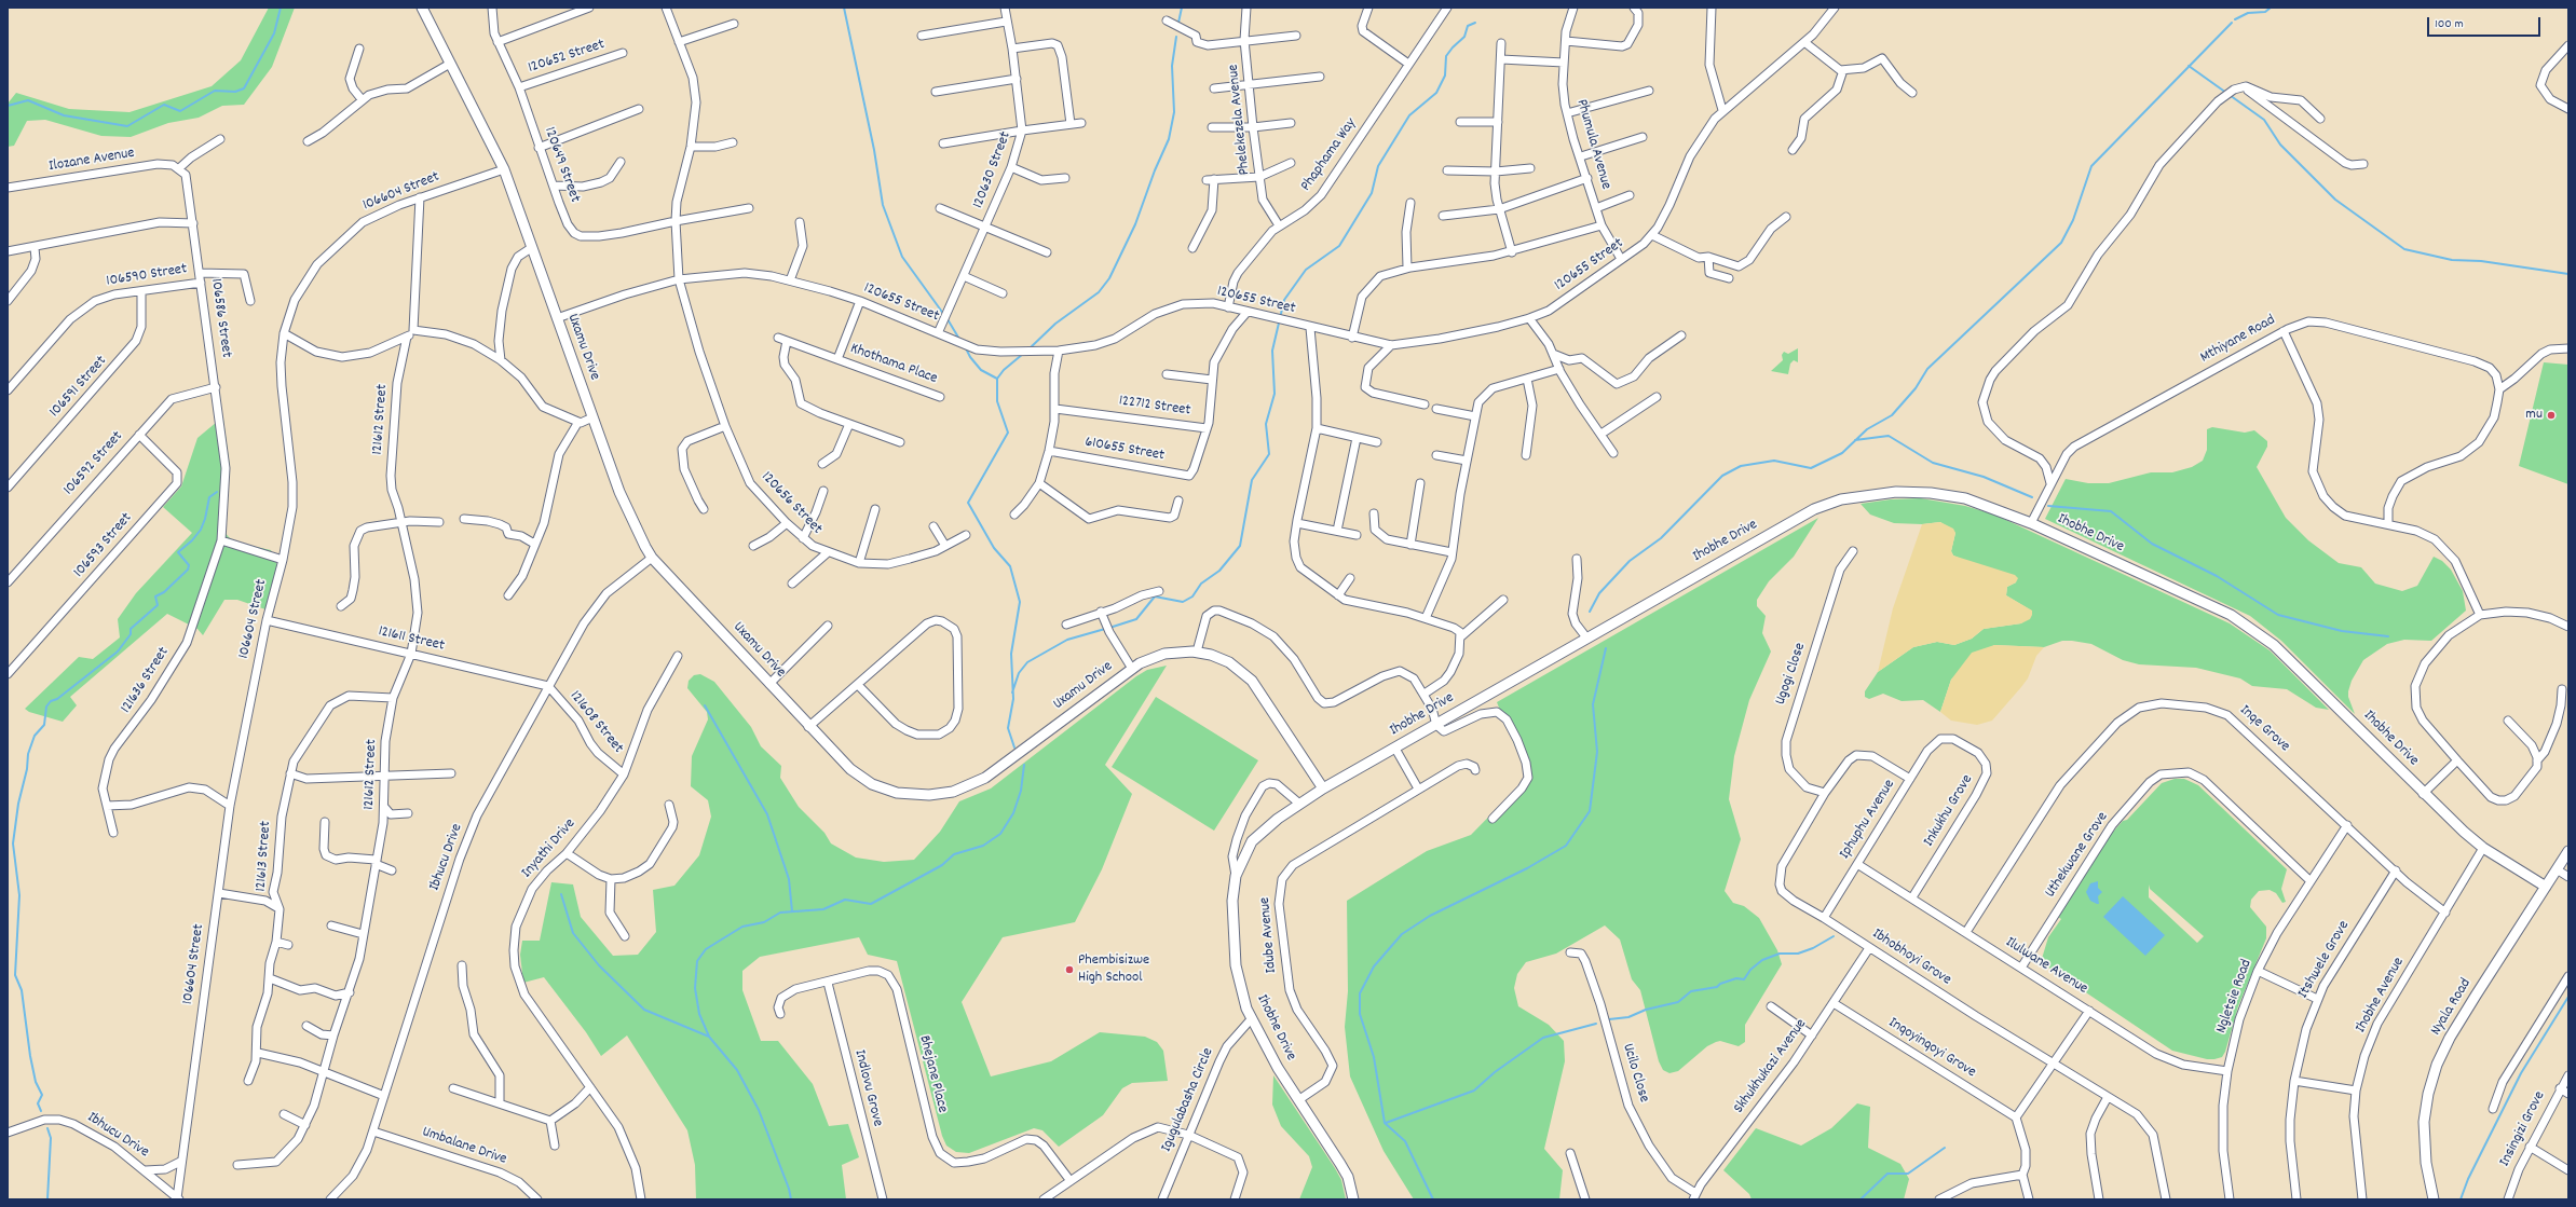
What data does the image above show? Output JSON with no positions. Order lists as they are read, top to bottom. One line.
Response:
{"streets":{"street":["120652 Street","Phelekezela Avenue","Phumula Avenue","Phaphama Way","Ilozane Avenue","120649 Street","120630 Street","106604 Street","120655 Street","106590 Street","106586 Street","Mthiyane Road","Uxamu Drive","Khothama Place","106591 Street","122712 Street","121612 Street","610655 Street","106592 Street","120656 Street","Ihobhe Drive","106593 Street","121611 Street","Ugogi Close","121636 Street","121608 Street","Inqe Grove","Inkukhu Grove","Iphuphu Avenue","Inyathi Drive","Uthekwane Grove","121613 Street","Ibhucu Drive","Idube Avenue","Ibhobhoyi Grove","Itshwele Grove","Ilulwane Avenue","Ihobhe Avenue","Ngletsie Road","Nyala Road","Inqoyinqoyi Grove","Skhukhukazi Avenue","Ucilo Close","Bhejane Place","Indlovu Grove","Igugulabasha Circle","Insingizi Grove","Umbalane Drive"]},"crossings":[["120652 Street","120649 Street"],["Phelekezela Avenue","Phaphama Way"],["Phumula Avenue","120655 Street"],["Phaphama Way","120655 Street"],["120630 Street","120655 Street"],["106604 Street","Uxamu Drive"],["106604 Street","121611 Street"],["106604 Street","Ibhucu Drive"],["120655 Street","Uxamu Drive"],["120655 Street","Khothama Place"],["120655 Street","120656 Street"],["106590 Street","106586 Street"],["106590 Street","106591 Street"],["106586 Street","106592 Street"],["106586 Street","121636 Street"],["Mthiyane Road","Ihobhe Drive"],["Uxamu Drive","Ihobhe Drive"],["Uxamu Drive","Ibhucu Drive"],["122712 Street","610655 Street"],["121612 Street","121611 Street"],["121612 Street","121613 Street"],["106592 Street","106593 Street"],["Ihobhe Drive","Idube Avenue"],["Ihobhe Drive","Ihobhe Avenue"],["Ihobhe Drive","Nyala Road"],["Ihobhe Drive","Igugulabasha Circle"],["121611 Street","121608 Street"],["121611 Street","Ibhucu Drive"],["Ugogi Close","Ibhobhoyi Grove"],["121608 Street","Inyathi Drive"],["121608 Street","Ibhucu Drive"],["Inqe Grove","Itshwele Grove"],["Inqe Grove","Ilulwane Avenue"],["Inqe Grove","Ihobhe Avenue"],["Inqe Grove","Ngletsie Road"],["Inkukhu Grove","Iphuphu Avenue"],["Inkukhu Grove","Ilulwane Avenue"],["Iphuphu Avenue","Ibhobhoyi Grove"],["Iphuphu Avenue","Ilulwane Avenue"],["Uthekwane Grove","Ilulwane Avenue"],["Uthekwane Grove","Ngletsie Road"],["Ibhucu Drive","Umbalane Drive"],["Ibhobhoyi Grove","Skhukhukazi Avenue"],["Ilulwane Avenue","Ngletsie Road"],["Inqoyinqoyi Grove","Skhukhukazi Avenue"],["Skhukhukazi Avenue","Ucilo Close"],["Bhejane Place","Indlovu Grove"]],"places":["mu","Phembisizwe High School"],"scale_bar":"100 m"}
